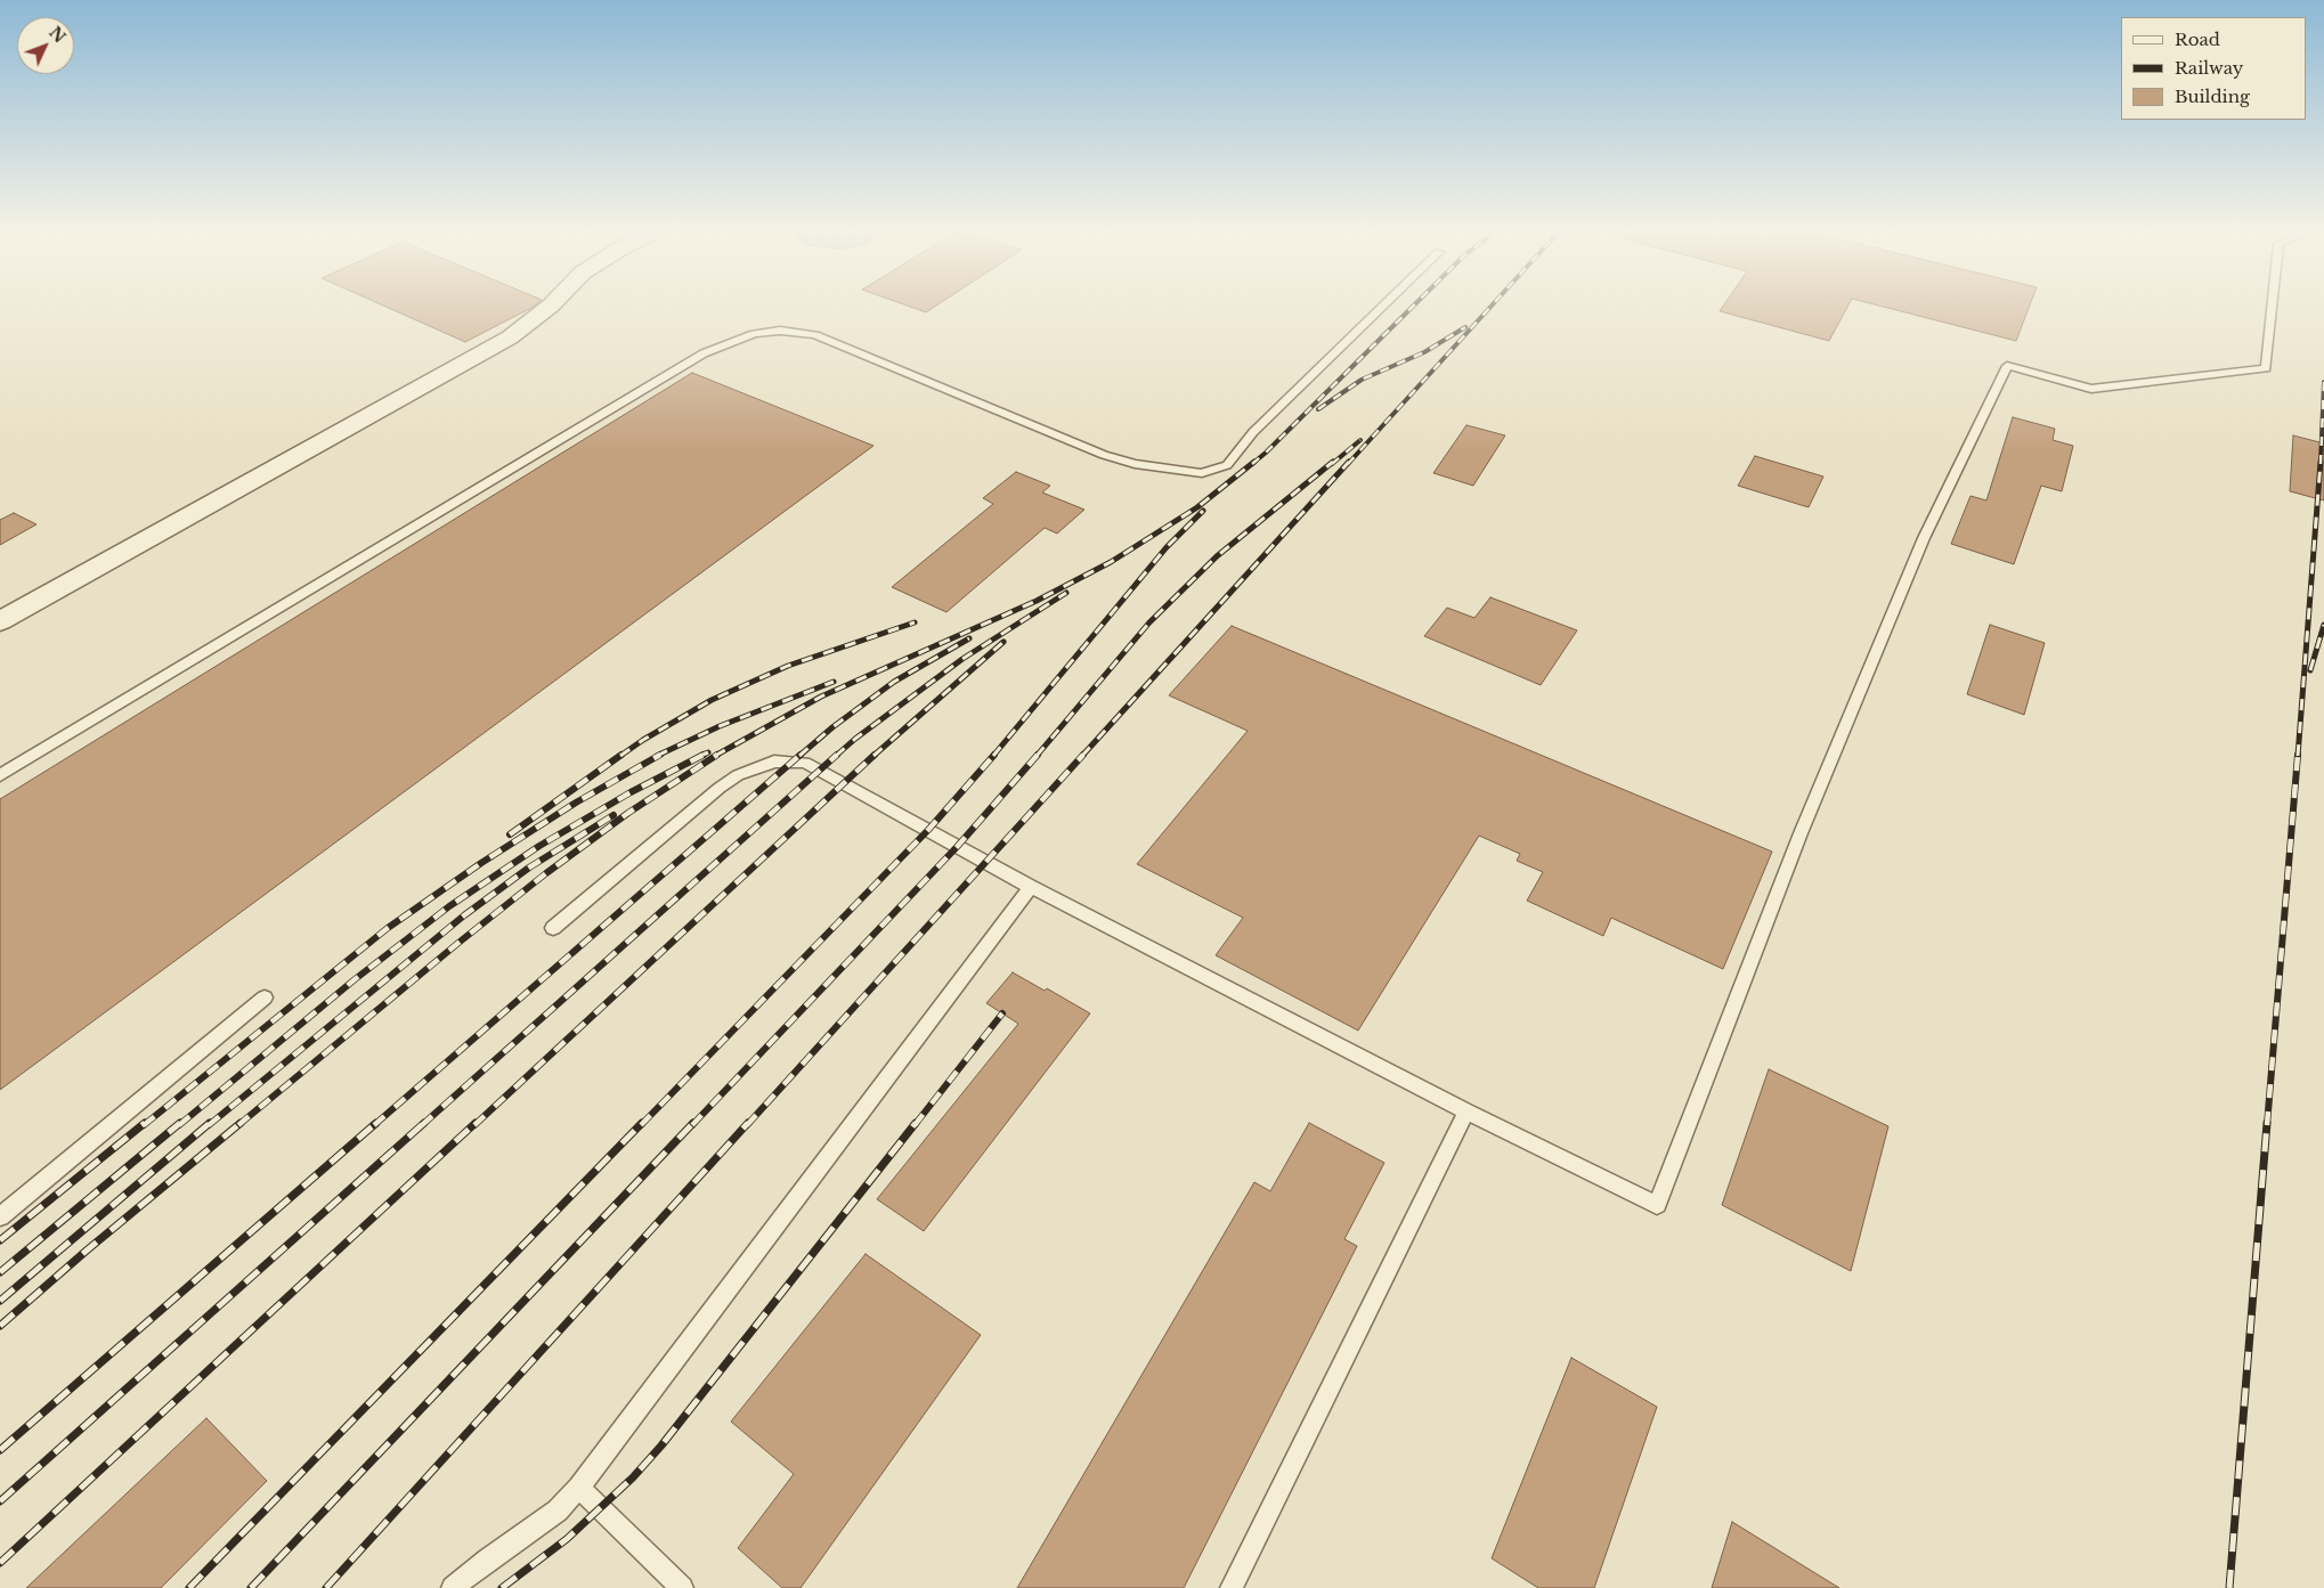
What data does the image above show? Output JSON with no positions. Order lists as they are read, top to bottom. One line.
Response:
{"legend":["Road","Railway","Building"],"north":"top right"}
